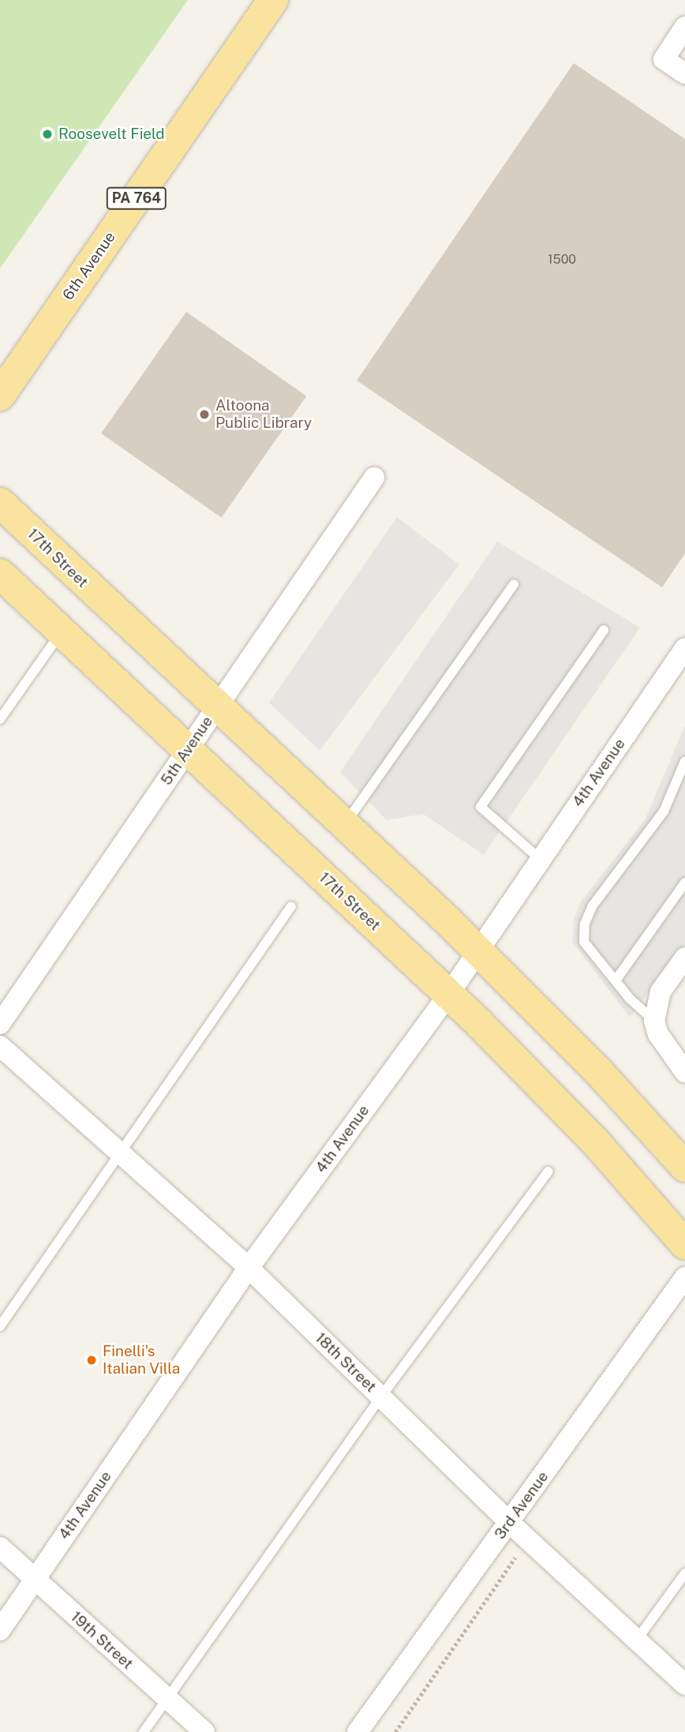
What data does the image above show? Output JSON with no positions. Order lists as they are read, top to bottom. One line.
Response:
{"streets":{"main road":["PA 764","6th Avenue","17th Street"],"street":["5th Avenue","4th Avenue","18th Street","3rd Avenue","19th Street"]},"crossings":[["17th Street","5th Avenue"],["17th Street","4th Avenue"],["4th Avenue","18th Street"],["4th Avenue","19th Street"],["18th Street","3rd Avenue"]],"places":["Roosevelt Field","Altoona Public Library","Finelli's Italian Villa"],"house_numbers":["1500"]}
